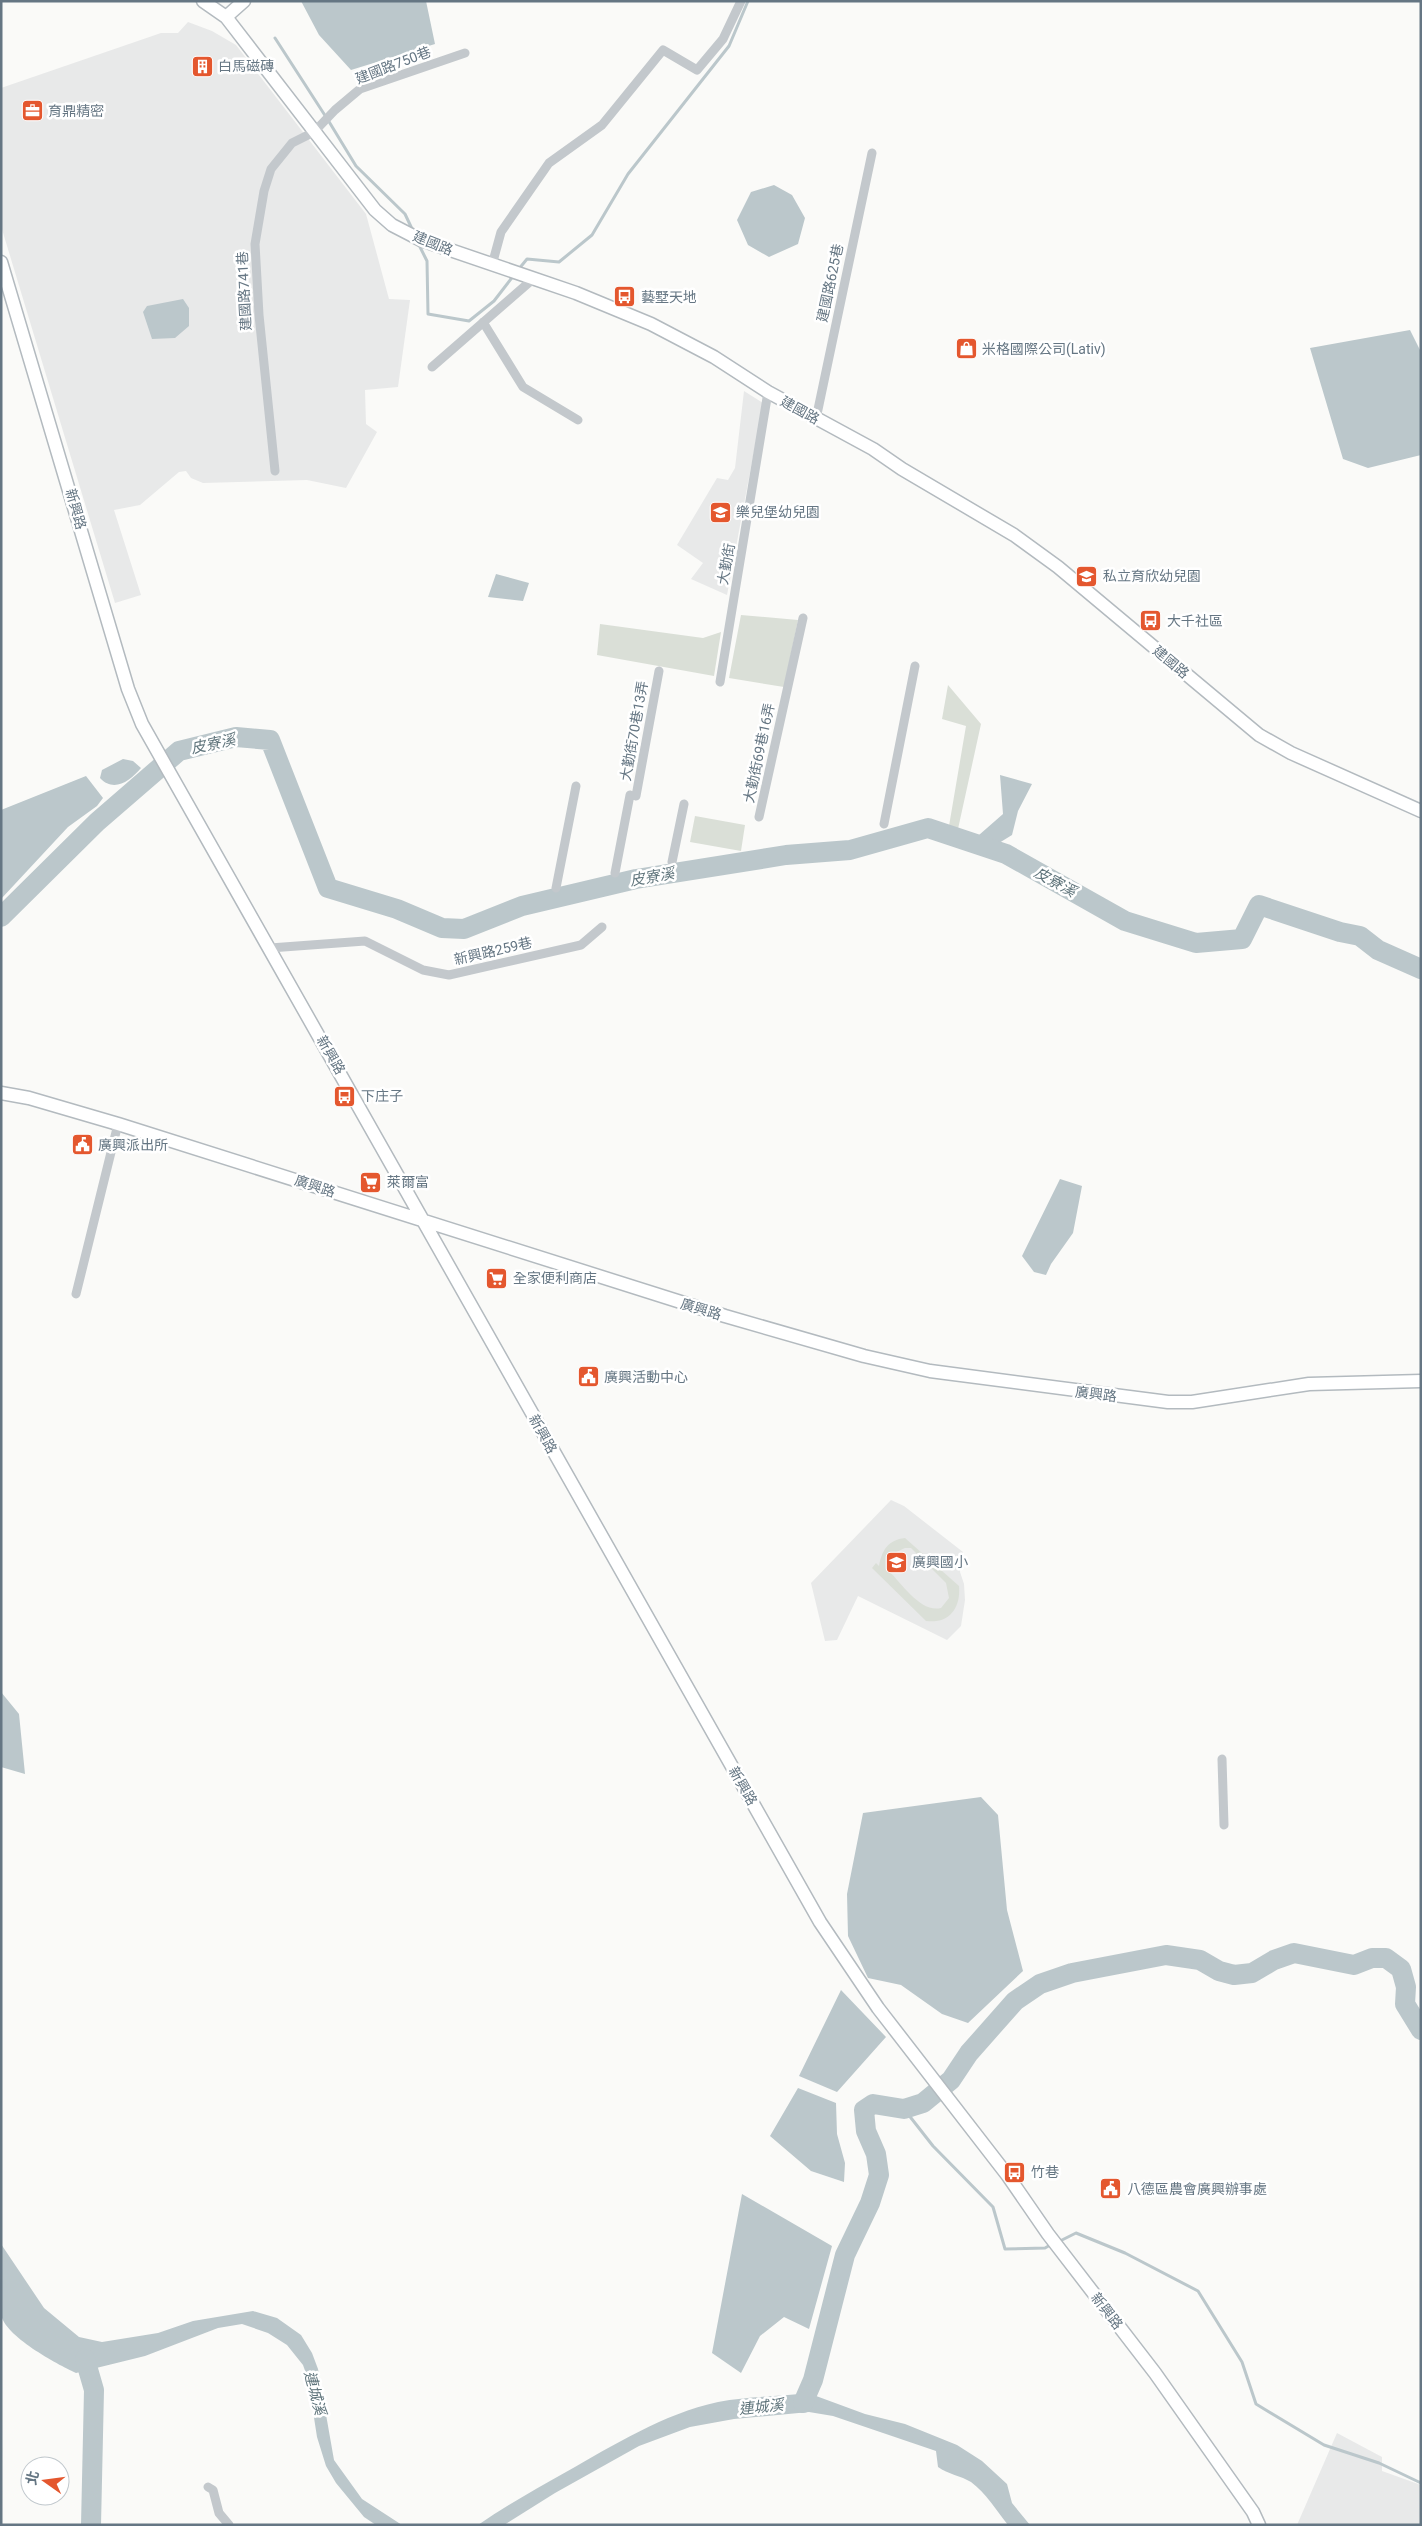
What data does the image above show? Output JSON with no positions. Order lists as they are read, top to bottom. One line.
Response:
{"streets":{"street":["建國路750巷","建國路","建國路625巷","建國路741巷","新興路","大勤街","大勤街70巷13弄","大勤街69巷16弄","新興路259巷","廣興路"]},"crossings":[["建國路750巷","建國路"],["建國路750巷","建國路741巷"],["建國路","建國路625巷"],["建國路","建國路741巷"],["建國路","大勤街"],["新興路","新興路259巷"],["新興路","廣興路"]],"water":["皮寮溪","連城溪"],"places":{"building":["白馬磁磚"],"office":["育鼎精密"],"bus stop":["藝墅天地","大千社區","下庄子","竹巷"],"shop":["米格國際公司(Lativ)"],"school or university":["樂兒堡幼兒園","私立育欣幼兒園","廣興國小"],"public building":["廣興派出所","廣興活動中心","八德區農會廣興辦事處"],"supermarket":["萊爾富","全家便利商店"]},"north":"left"}
